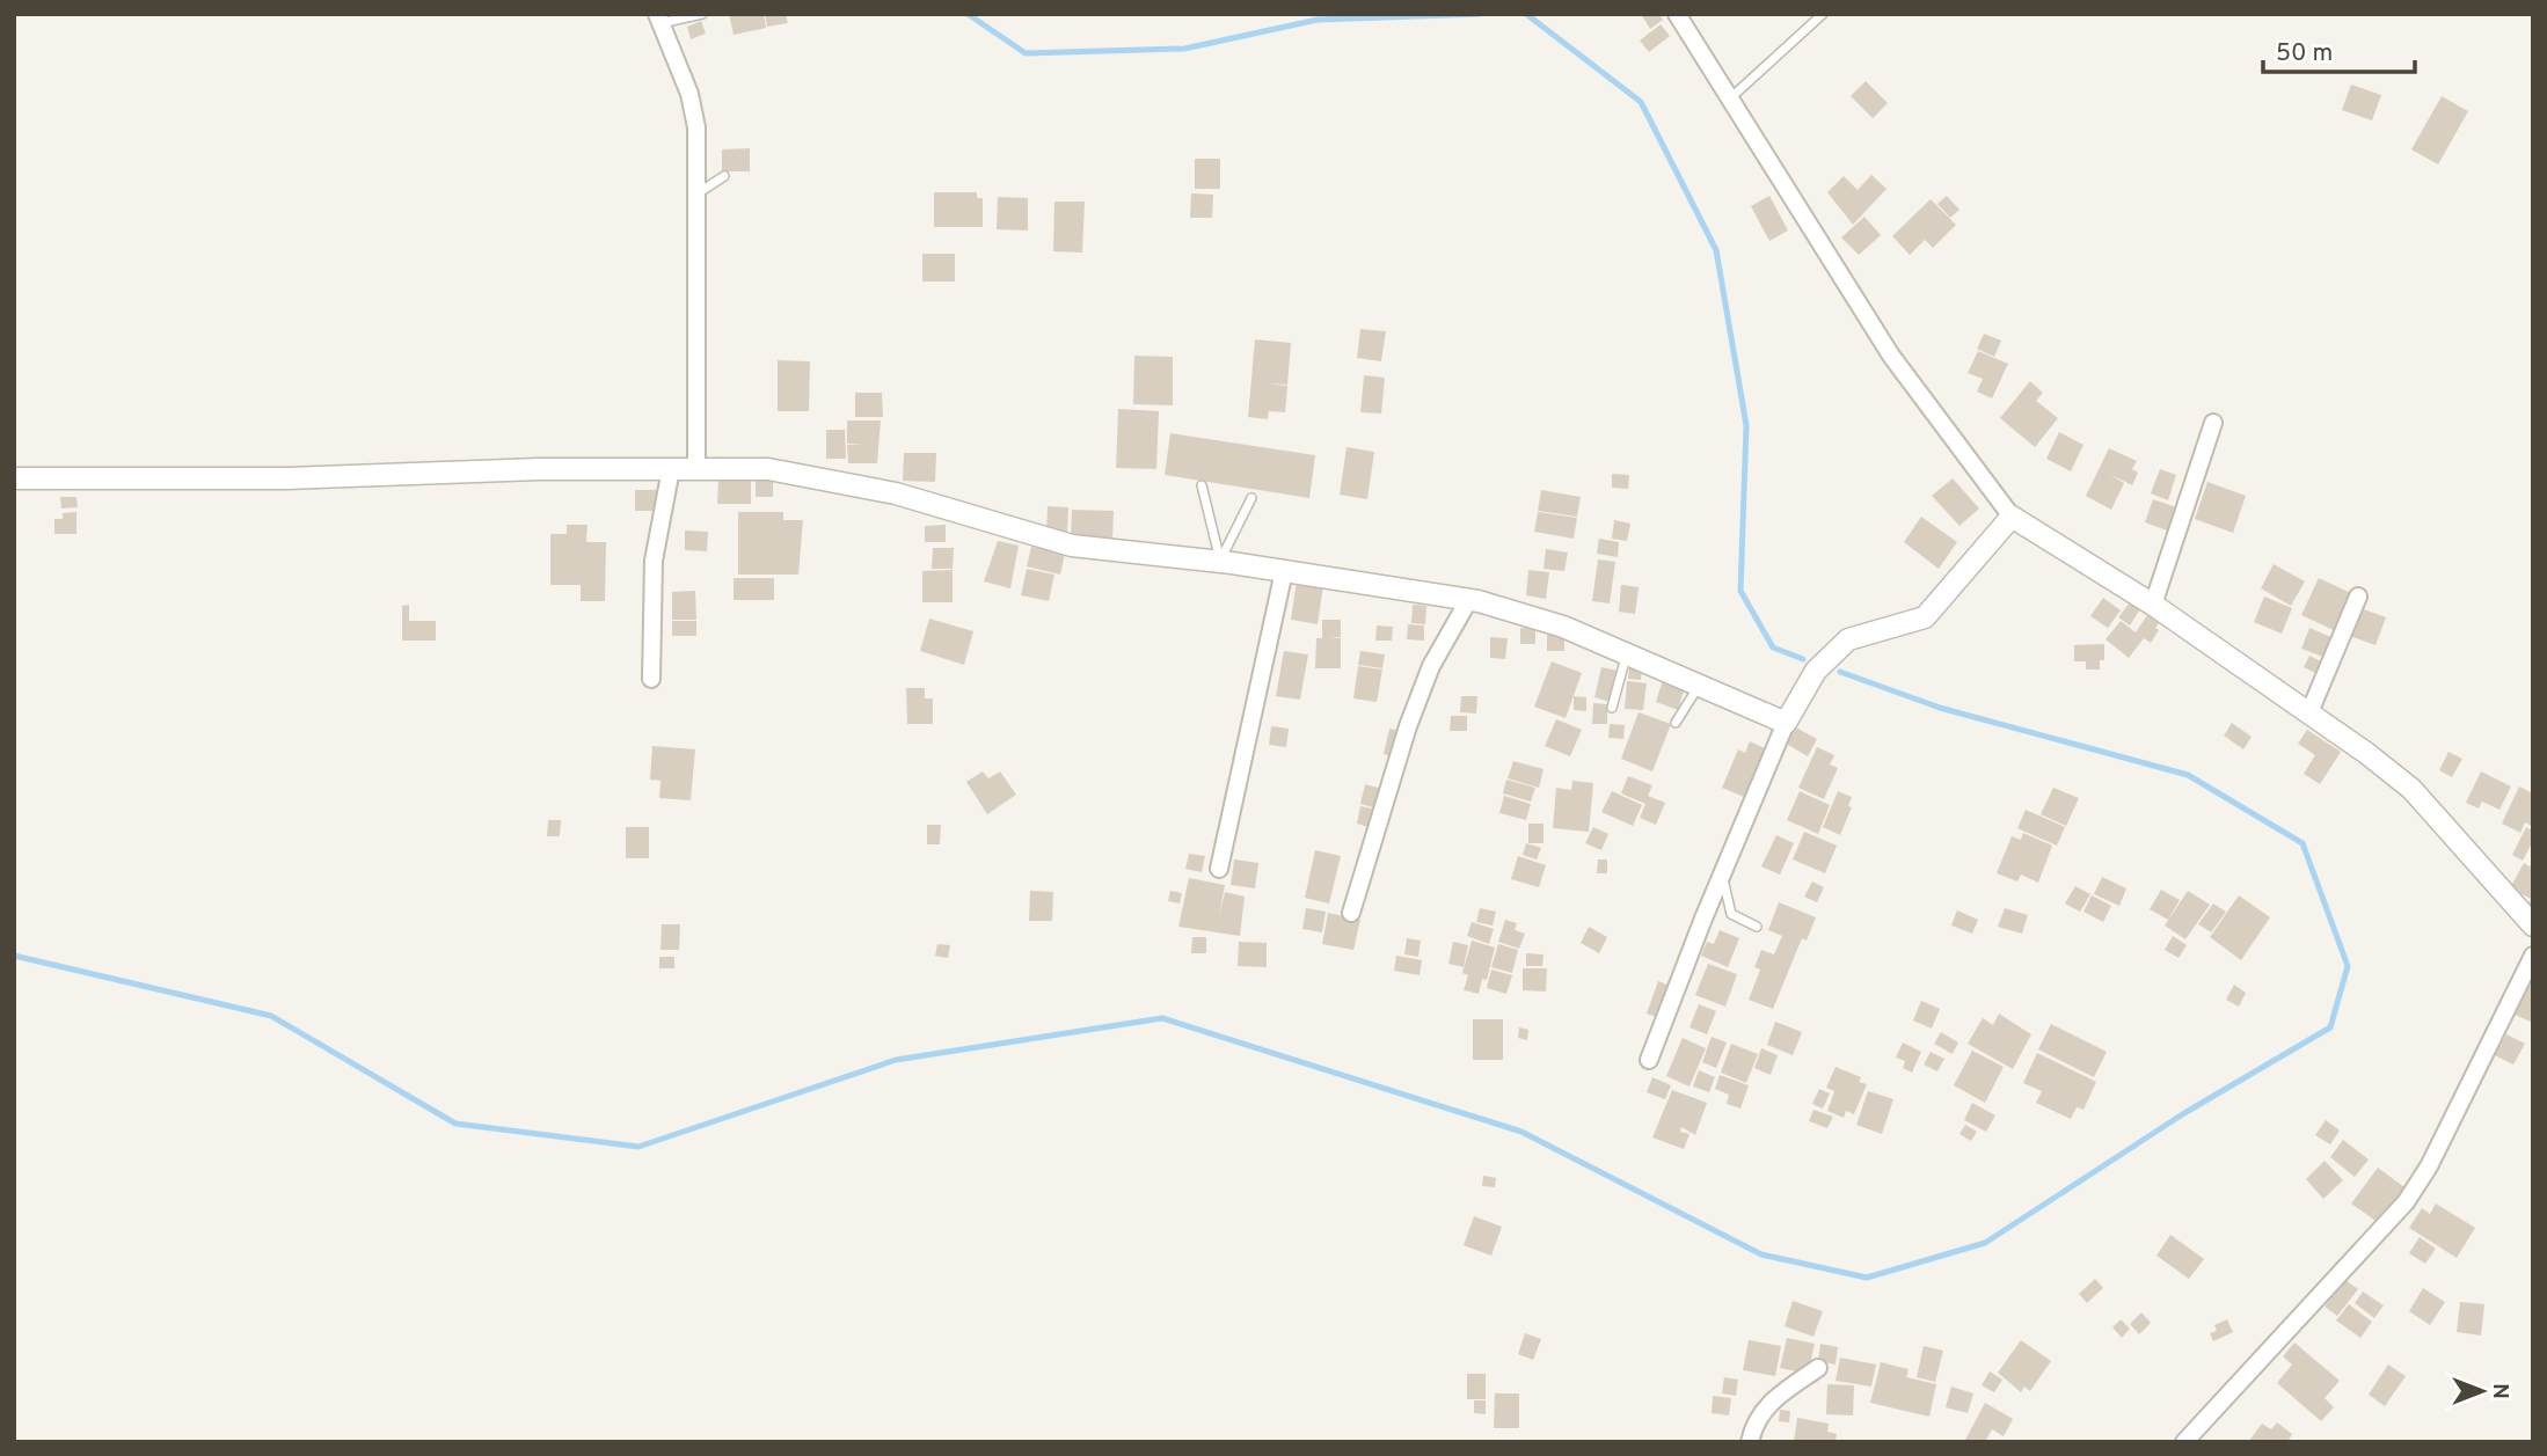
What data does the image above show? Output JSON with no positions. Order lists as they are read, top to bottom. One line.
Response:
{"scale_bar":"50 m","north":"right"}
